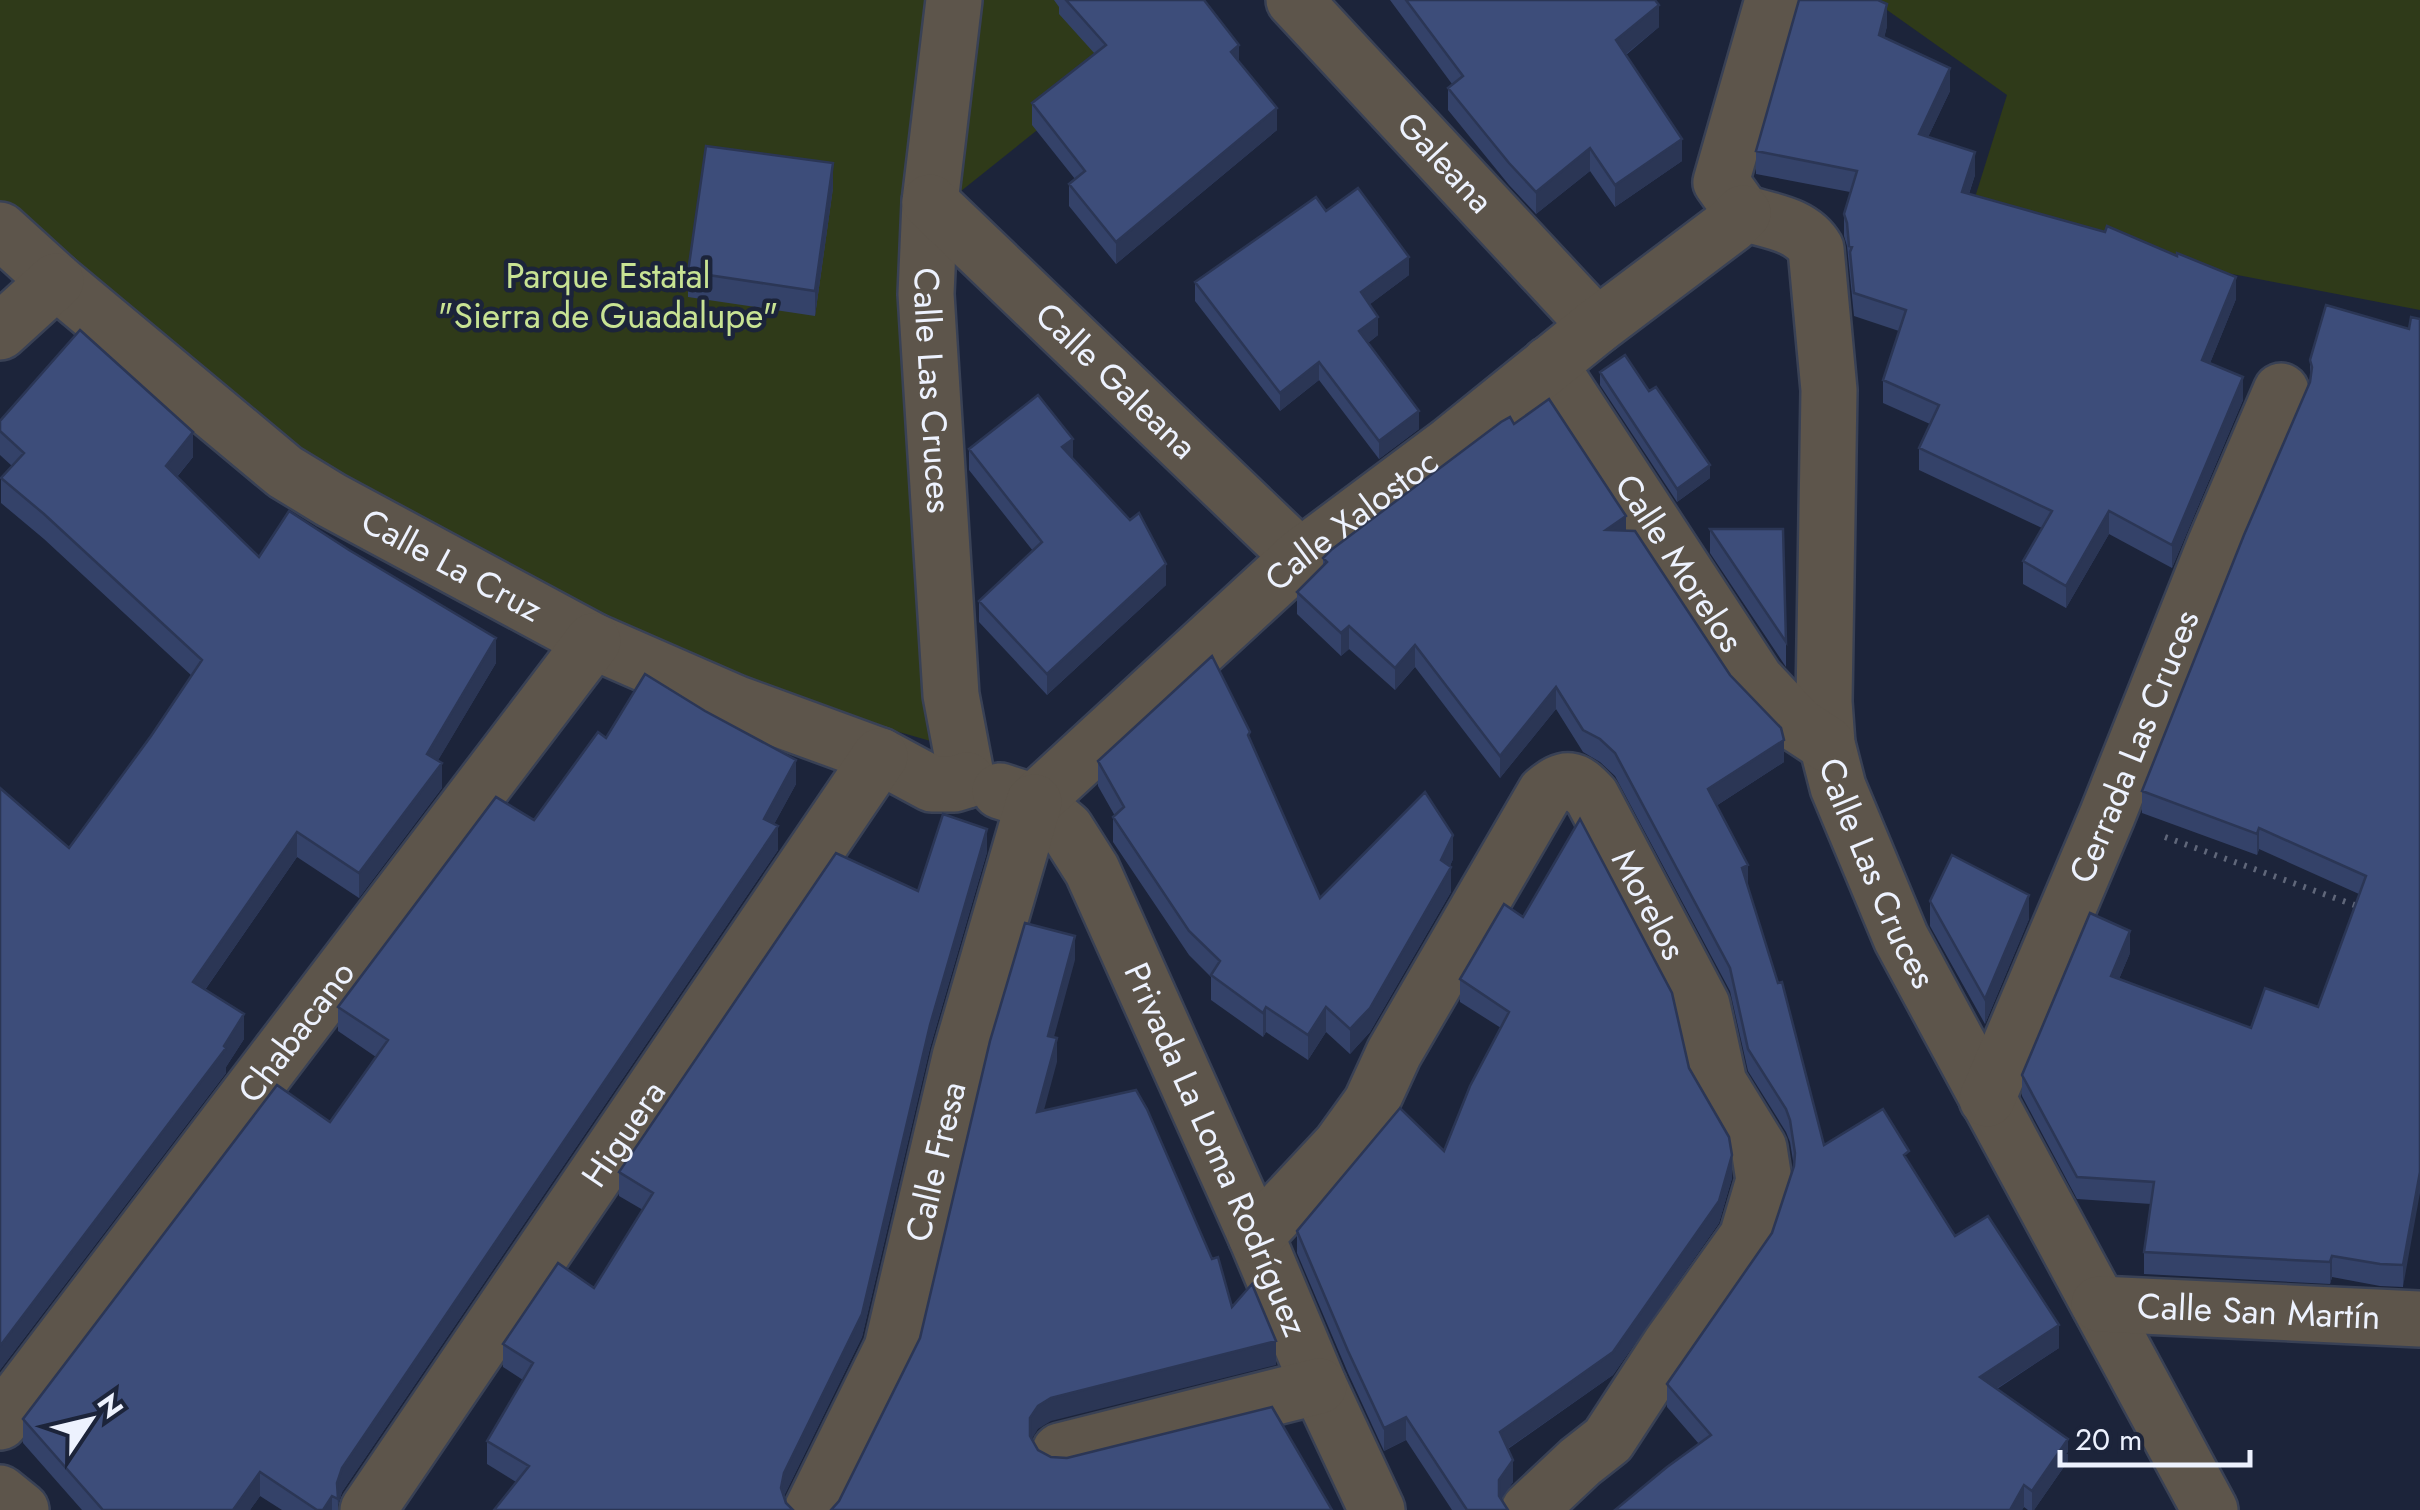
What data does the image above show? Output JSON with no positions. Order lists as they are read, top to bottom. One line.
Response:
{"streets":{"street":["Galeana","Calle Galeana","Calle Las Cruces","Calle Xalostoc","Calle Morelos","Calle La Cruz","Cerrada Las Cruces","Morelos","Chabacano","Higuera","Privada La Loma Rodríguez","Calle Fresa","Calle San Martín"]},"crossings":[["Galeana","Calle Xalostoc"],["Calle Galeana","Calle Las Cruces"],["Calle Galeana","Calle Xalostoc"],["Calle Las Cruces","Calle Xalostoc"],["Calle Las Cruces","Calle Morelos"],["Calle Las Cruces","Calle La Cruz"],["Calle Las Cruces","Cerrada Las Cruces"],["Calle Las Cruces","Calle San Martín"],["Calle Xalostoc","Calle Morelos"],["Calle Xalostoc","Privada La Loma Rodríguez"],["Calle Xalostoc","Calle Fresa"],["Calle La Cruz","Chabacano"],["Calle La Cruz","Higuera"],["Morelos","Privada La Loma Rodríguez"],["Privada La Loma Rodríguez","Calle Fresa"]],"parks":["Parque Estatal \"Sierra de Guadalupe\""],"scale_bar":"20 m","north":"top right"}
